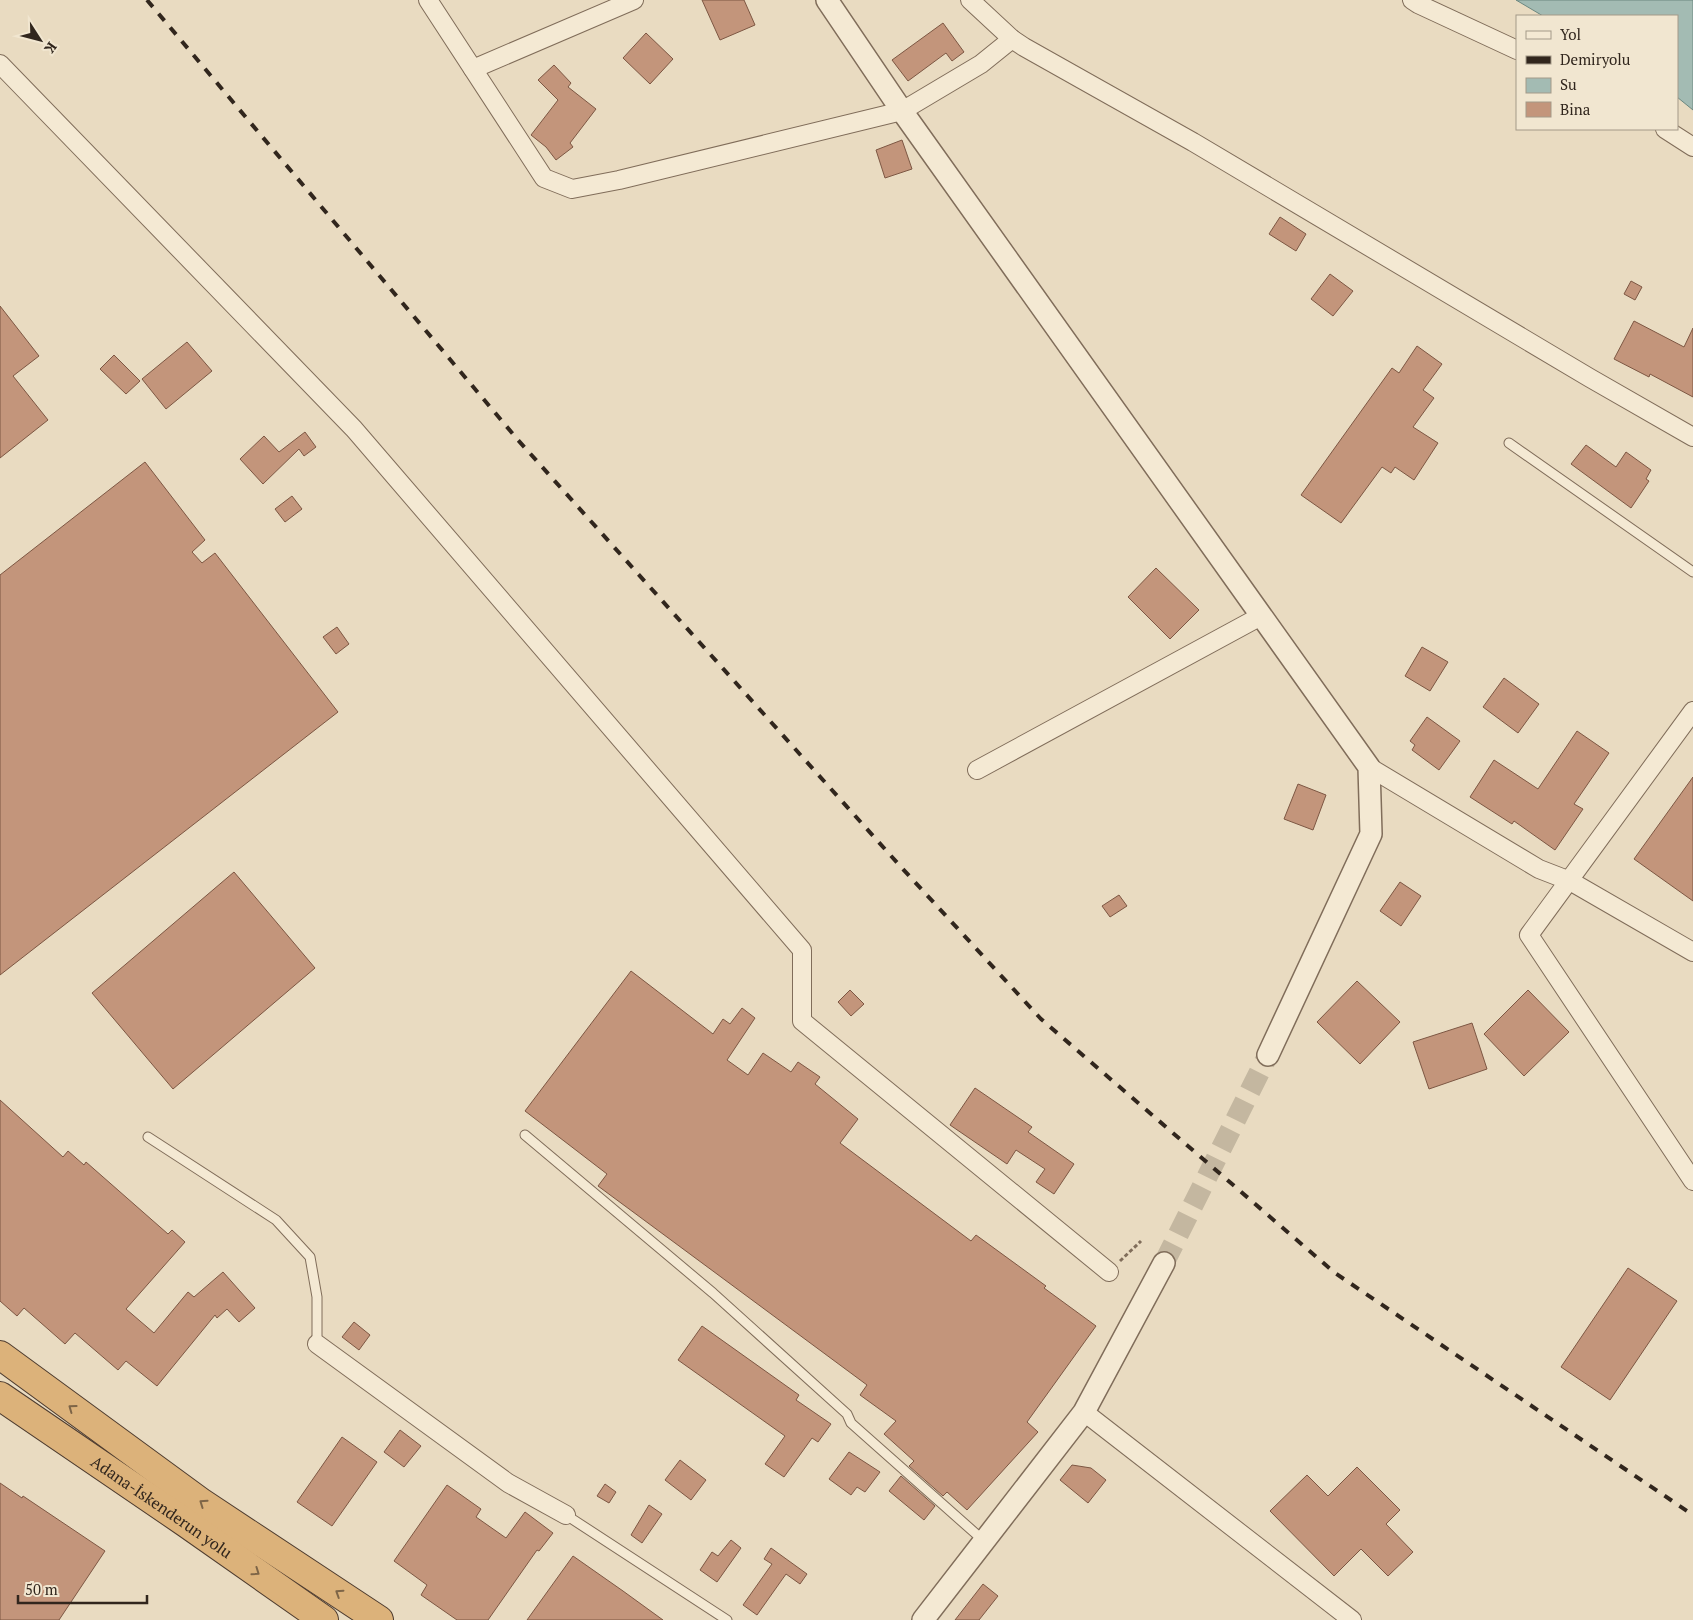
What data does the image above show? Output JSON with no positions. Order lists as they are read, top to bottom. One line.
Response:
{"streets":{"highway":["Adana-İskenderun yolu"]},"legend":["Yol","Demiryolu","Su","Bina"],"scale_bar":"50 m","north":"bottom right"}
